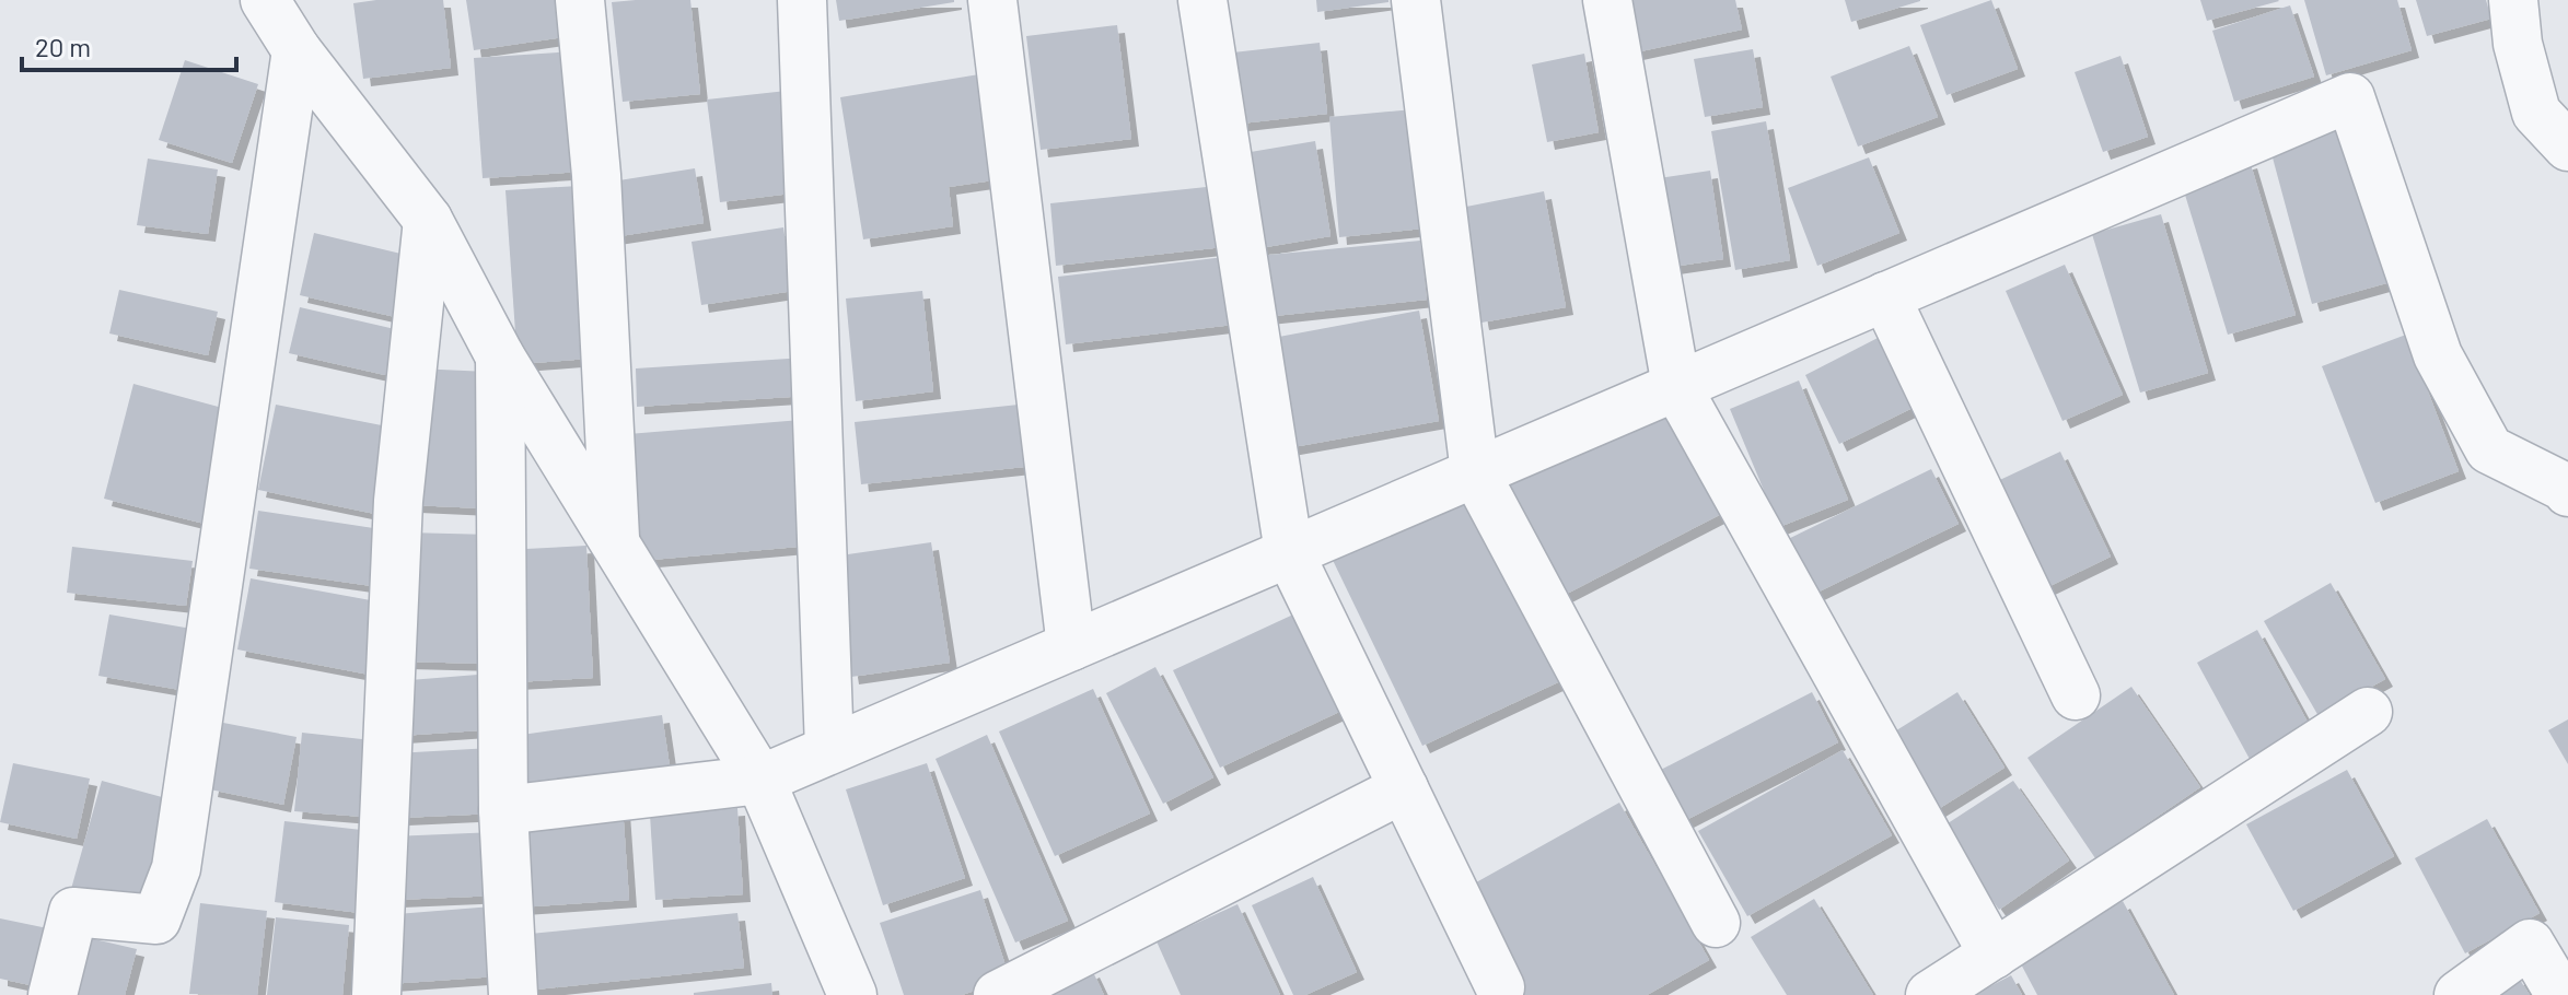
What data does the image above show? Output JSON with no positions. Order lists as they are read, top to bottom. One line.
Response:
{"scale_bar":"20 m"}
